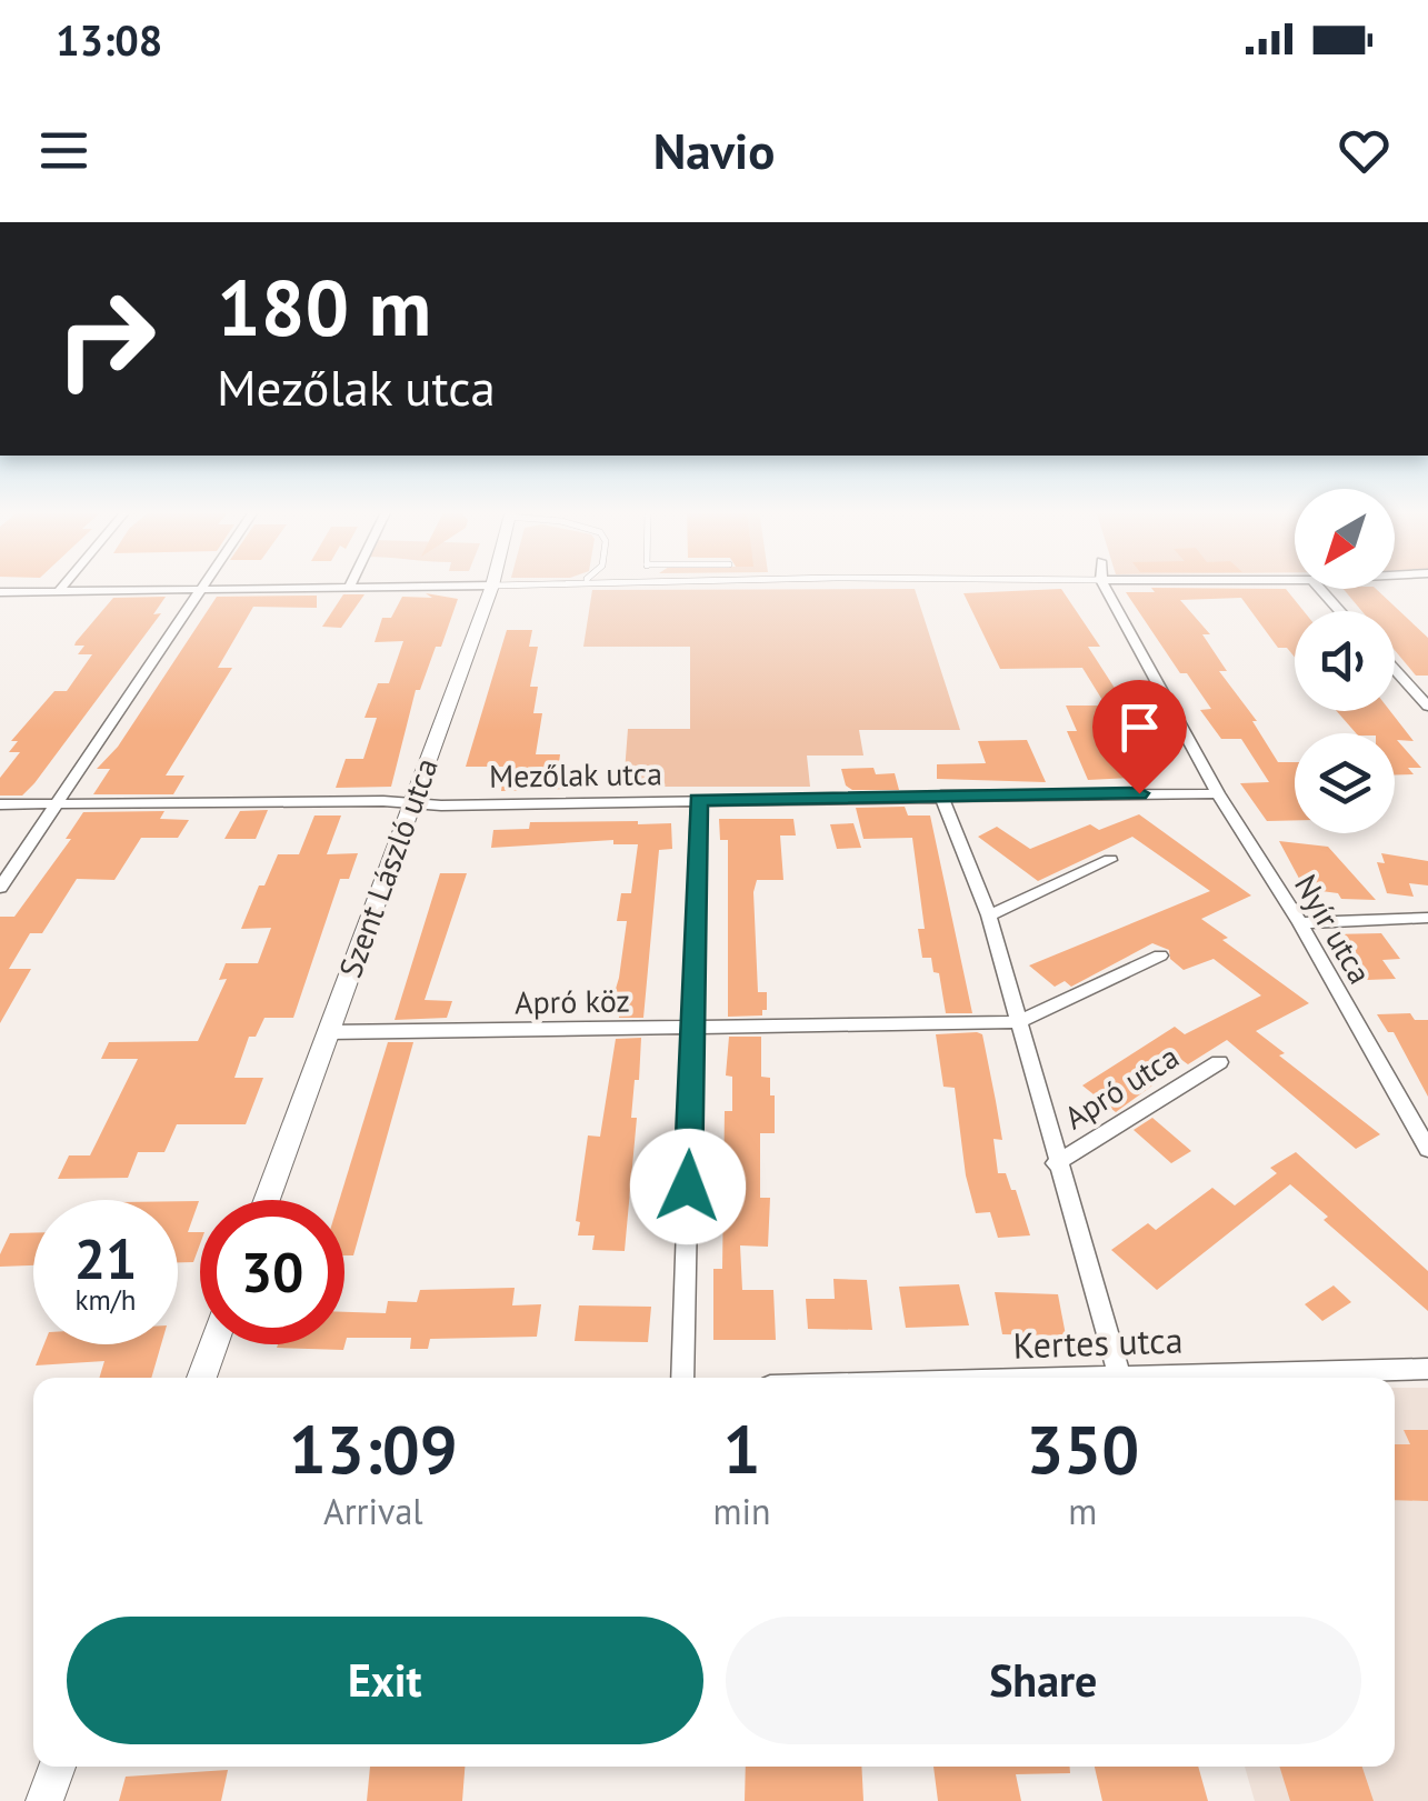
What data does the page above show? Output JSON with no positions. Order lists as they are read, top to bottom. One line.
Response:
{"streets":{"street":["Mezőlak utca","Szent László utca","Nyír utca","Apró köz","Apró utca","Kertes utca"]},"crossings":[["Mezőlak utca","Szent László utca"],["Mezőlak utca","Nyír utca"],["Mezőlak utca","Apró utca"],["Szent László utca","Apró köz"],["Apró köz","Apró utca"],["Apró utca","Kertes utca"]],"north":"bottom left","page":{"status":"13:08","header":"Navio","turn":["180 m","Mezőlak utca"],"speed":"21 km/h","limit":"30","eta":["13:09","Arrival","1","min","350","m"],"buttons":["Exit","Share"]}}
